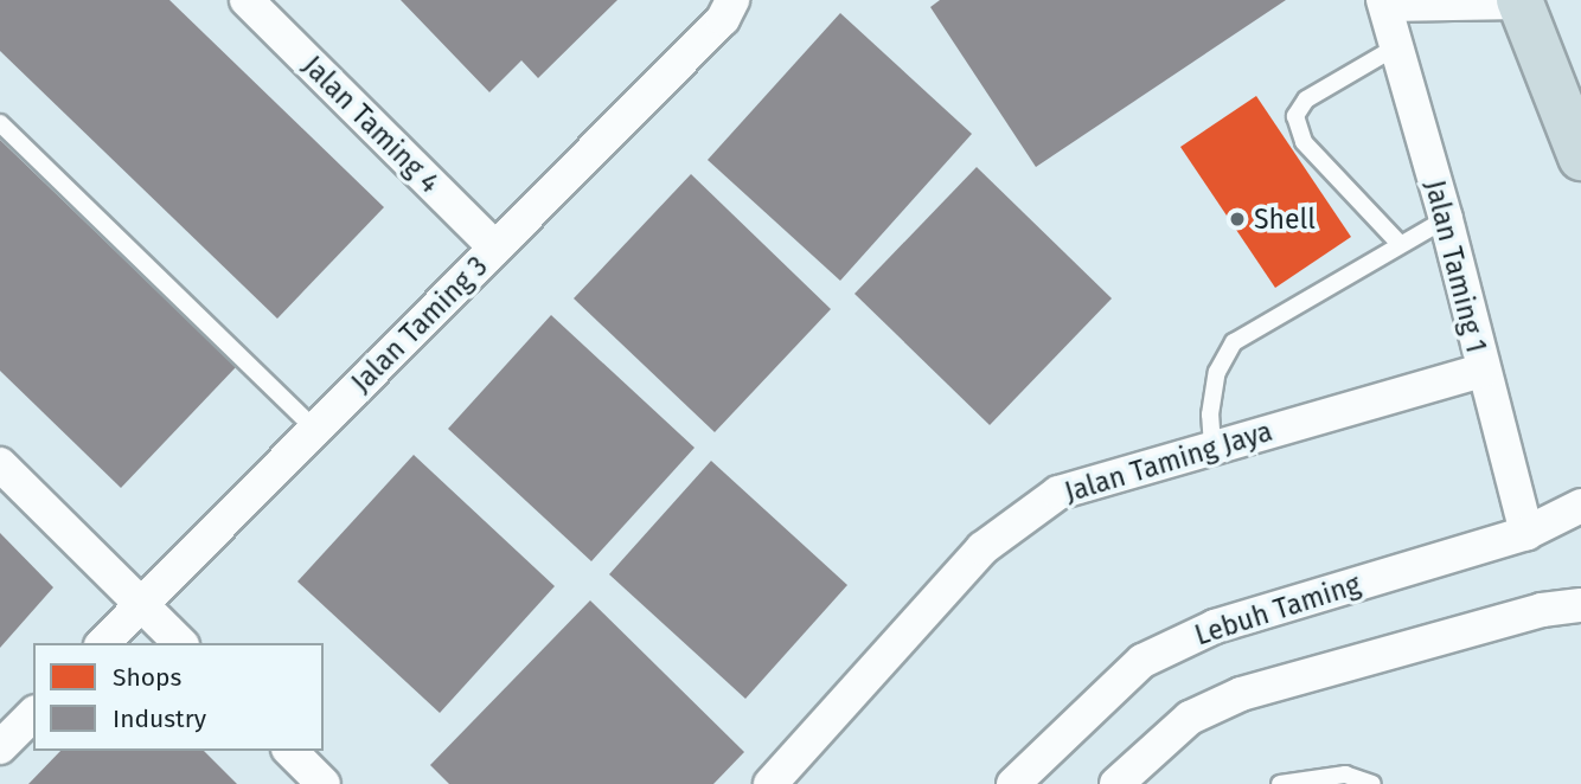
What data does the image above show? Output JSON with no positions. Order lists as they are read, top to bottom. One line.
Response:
{"streets":{"street":["Jalan Taming 4","Jalan Taming 1","Jalan Taming 3","Jalan Taming Jaya","Lebuh Taming"]},"crossings":[["Jalan Taming 4","Jalan Taming 3"],["Jalan Taming 1","Jalan Taming Jaya"],["Jalan Taming 1","Lebuh Taming"]],"places":["Shell"],"legend":["Shops","Industry"]}
